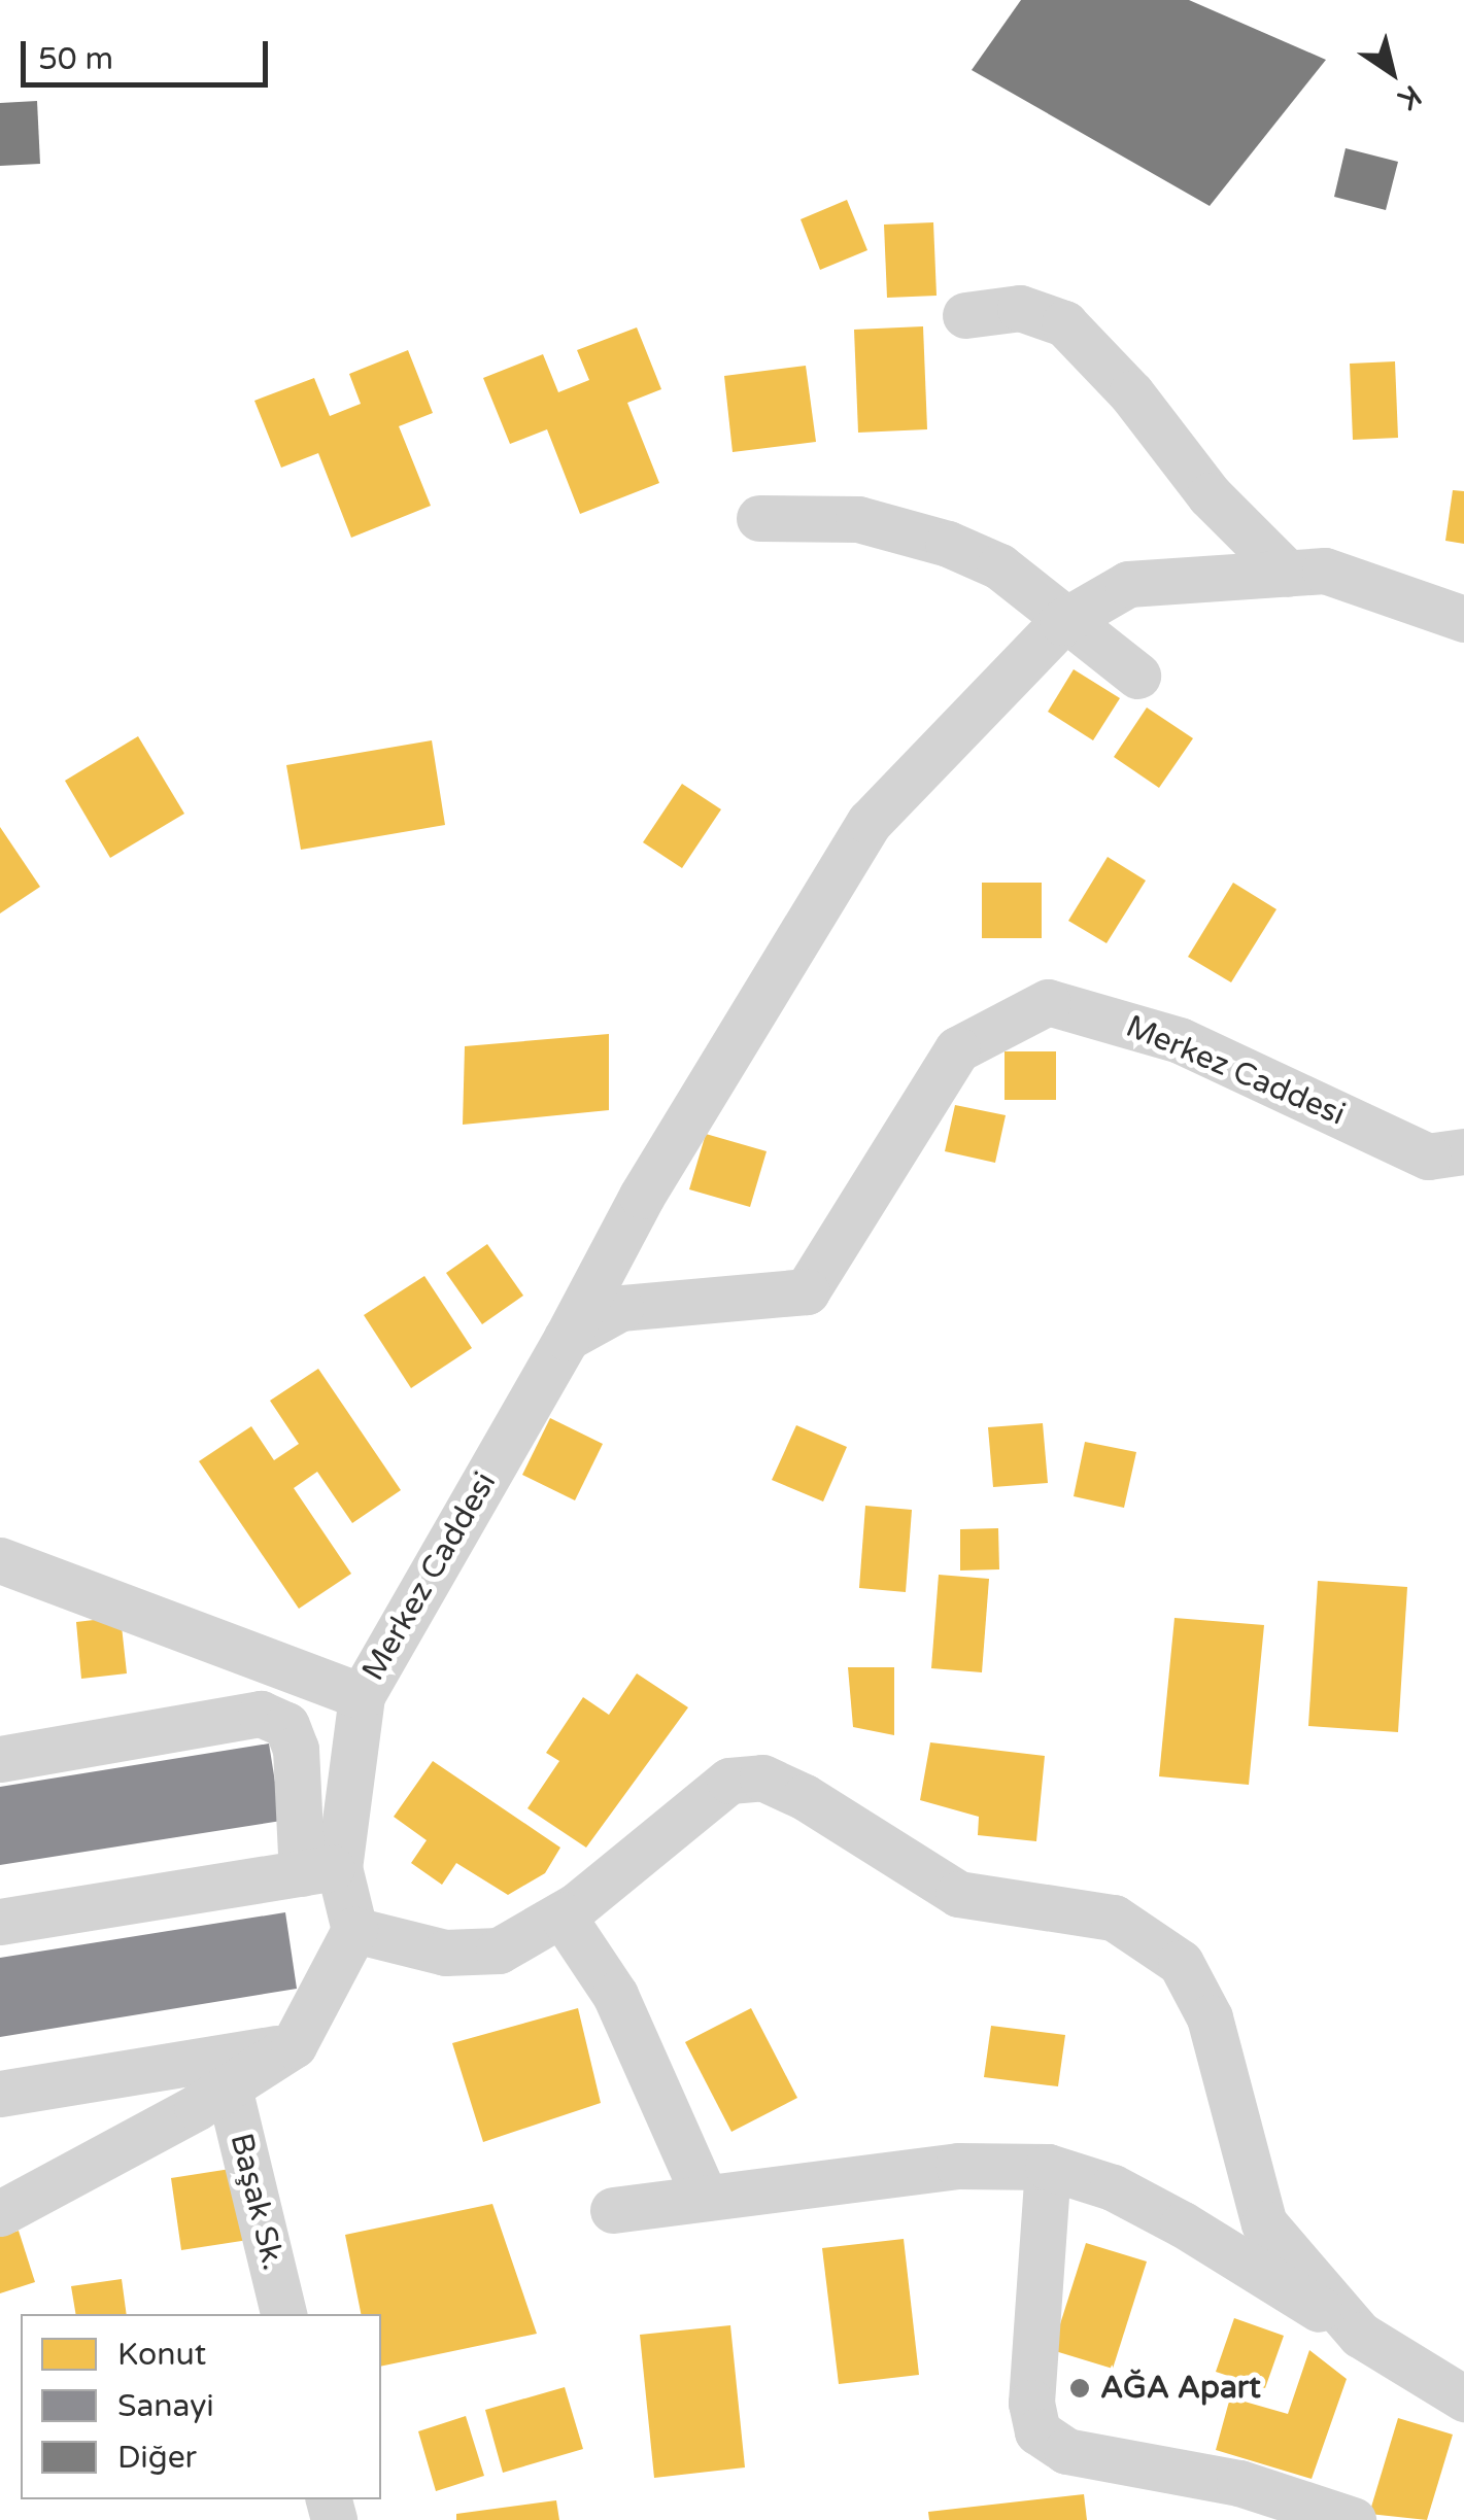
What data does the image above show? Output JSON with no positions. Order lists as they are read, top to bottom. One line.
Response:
{"streets":{"street":["Merkez Caddesi","Başak Sk."]},"places":["AĞA Apart"],"legend":["Konut","Sanayi","Diğer"],"scale_bar":"50 m","north":"bottom right"}
